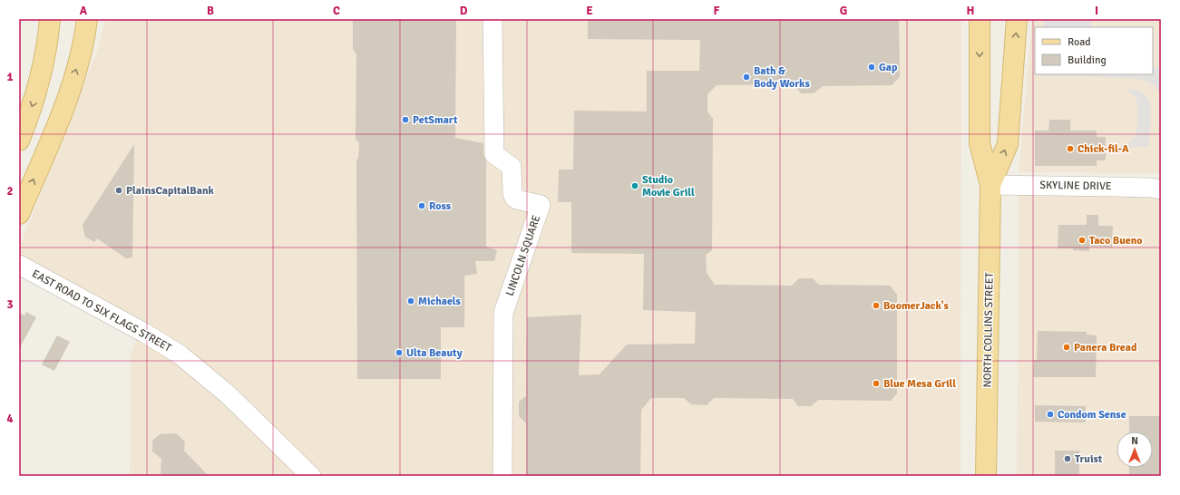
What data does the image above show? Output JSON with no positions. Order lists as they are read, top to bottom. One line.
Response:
{"streets":{"main road":["NORTH COLLINS STREET"],"street":["SKYLINE DRIVE","LINCOLN SQUARE","EAST ROAD TO SIX FLAGS STREET"]},"crossings":[["SKYLINE DRIVE","NORTH COLLINS STREET"]],"places":["Gap","Bath & Body Works","PetSmart","Chick-fil-A","Studio Movie Grill","PlainsCapitalBank","Ross","Taco Bueno","Michaels","BoomerJack's","Panera Bread","Ulta Beauty","Blue Mesa Grill","Condom Sense","Truist"],"legend":["Road","Building"],"north":"top","grid":{"columns":["A","B","C","D","E","F","G","H","I"],"rows":["1","2","3","4"]}}
